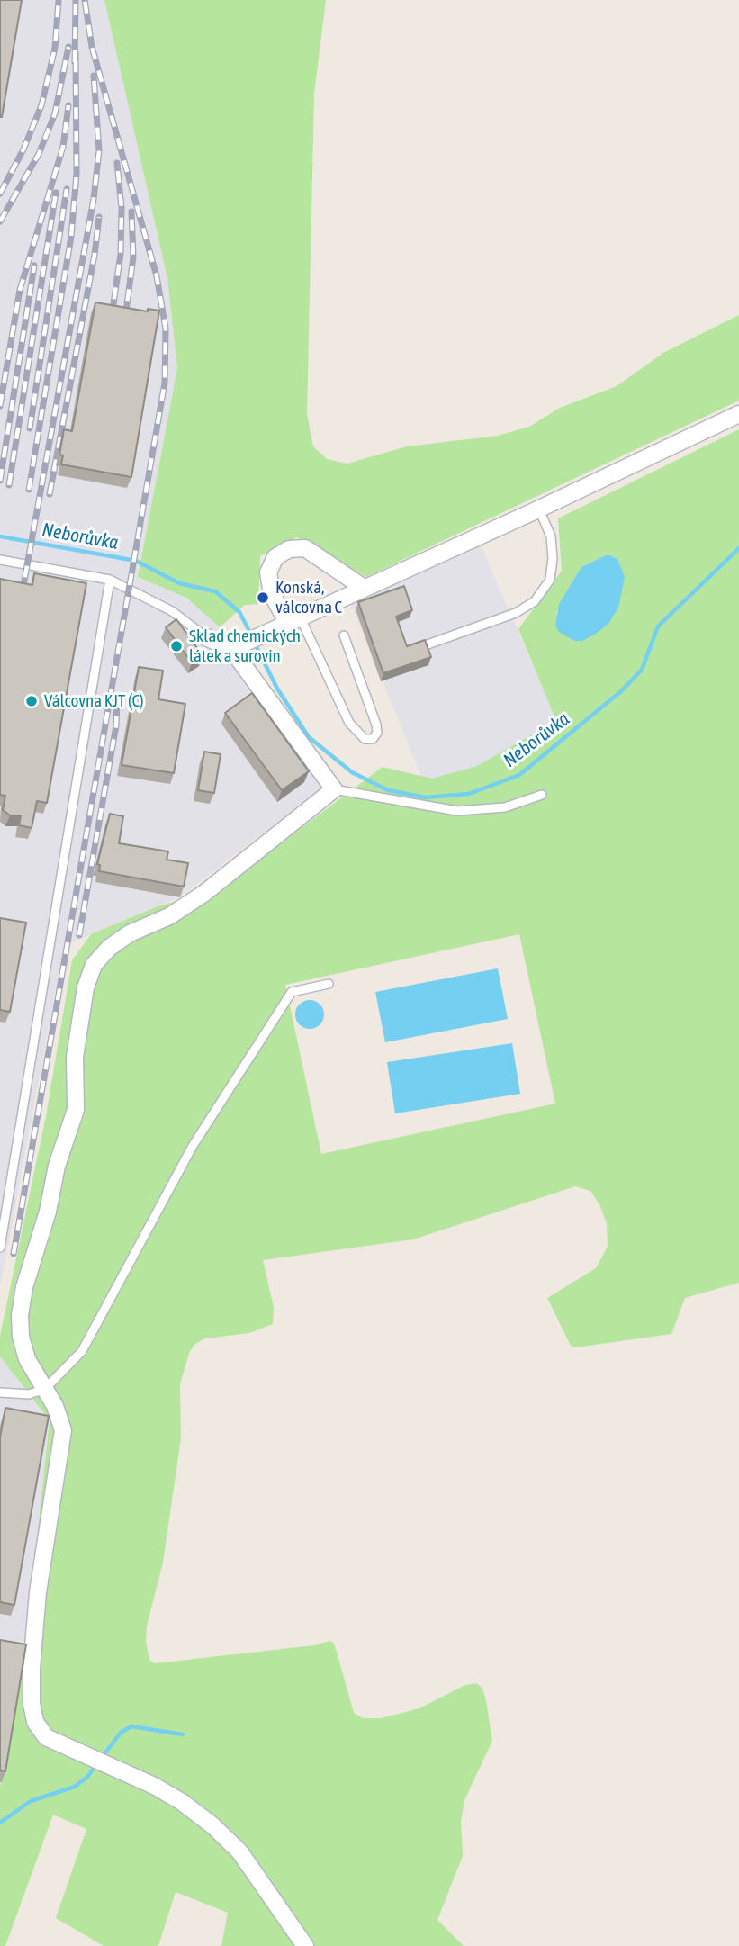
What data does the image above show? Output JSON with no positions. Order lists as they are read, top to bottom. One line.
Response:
{"water":["Neborůvka"],"places":["Konská, válcovna C","Sklad chemických látek a surovin","Válcovna KJT (C)"]}
